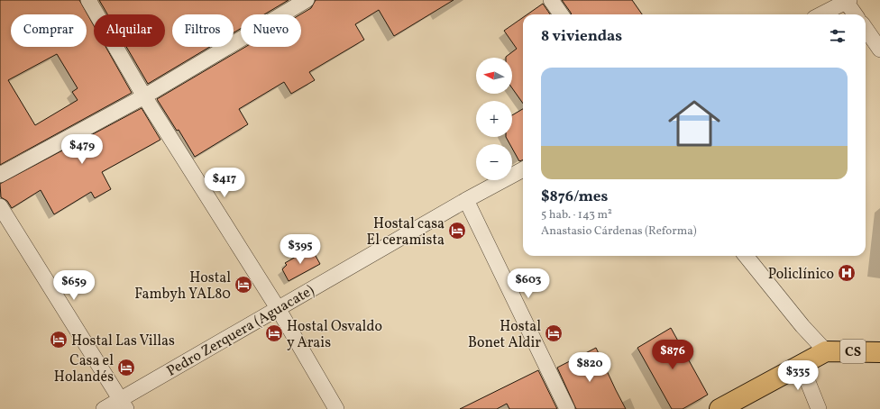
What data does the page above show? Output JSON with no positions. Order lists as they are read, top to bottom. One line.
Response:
{"streets":{"main road":["CS"],"street":["Pedro Zerquera (Aguacate)"]},"places":{"hotel":["Hostal casa El ceramista","Hostal Fambyh YAL80","Hostal Osvaldo y Arais","Hostal Bonet Aldir","Hostal Las Villas","Casa el Holandés"],"hospital":["Policlínico"]},"north":"left","page":{"chip":["Comprar","Alquilar","Filtros","Nuevo"],"heading":"8 viviendas","map_buttons":["+","−"],"list":[{"name":"$876/mes","note":"5 hab. · 143 m² · Anastasio Cárdenas (Reforma)"}],"price":["$479","$417","$395","$603","$659","$876","$820","$335"]}}
